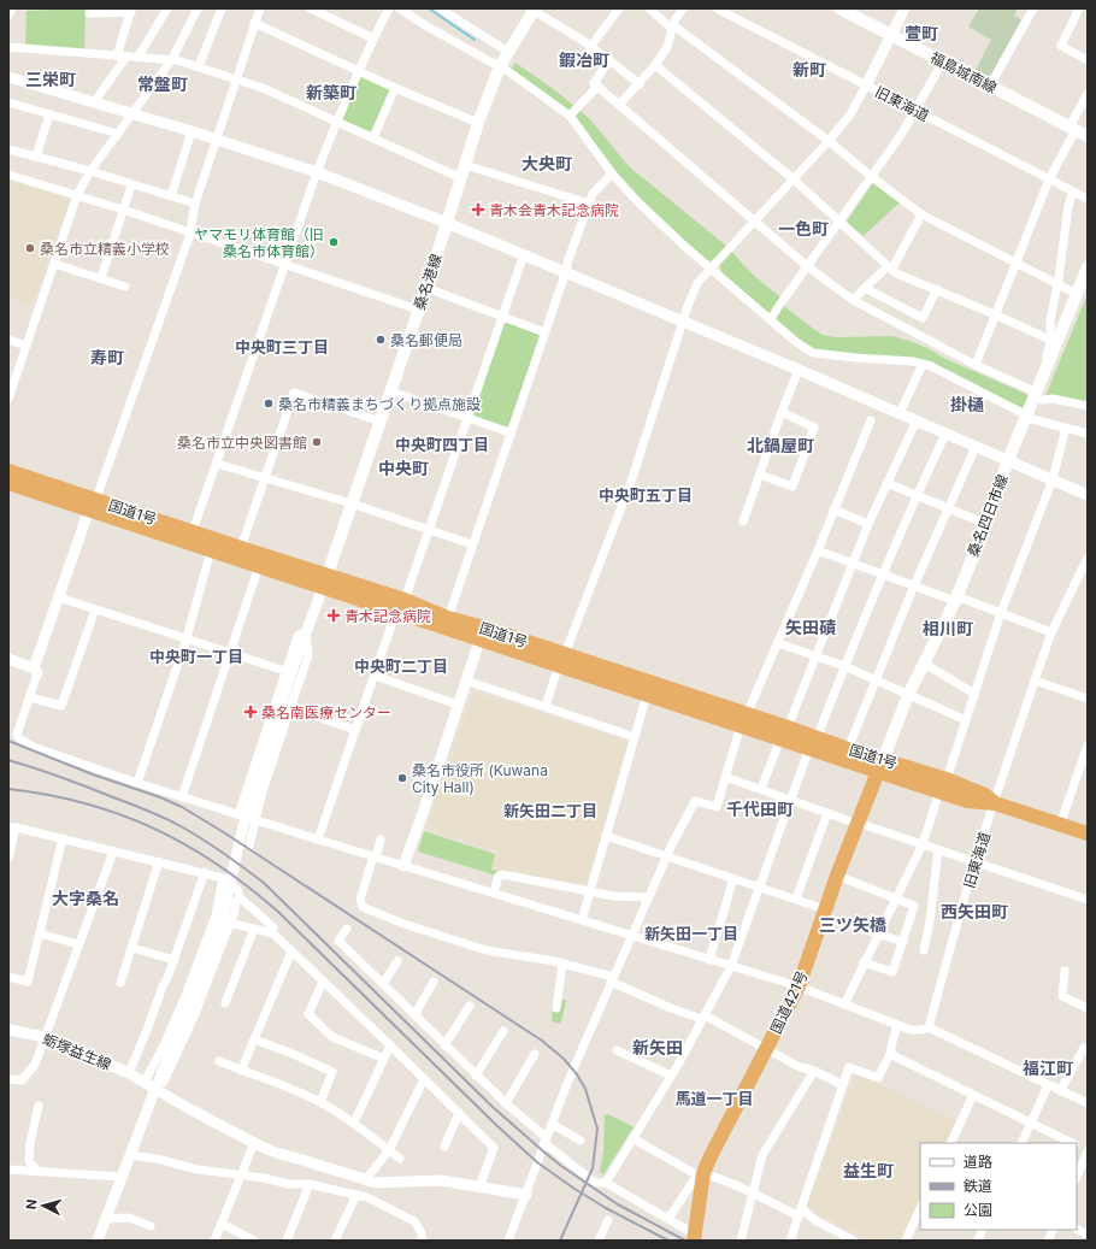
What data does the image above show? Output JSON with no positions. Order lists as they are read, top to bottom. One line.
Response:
{"streets":{"highway":["国道1号","国道421号"],"main road":["福島城南線","桑名港線","桑名四日市線"],"street":["旧東海道","蛎塚益生線"]},"crossings":[["旧東海道","国道1号"],["桑名港線","国道1号"],["国道1号","桑名四日市線"],["国道1号","国道421号"],["桑名四日市線","国道421号"]],"districts":["萱町","鍜冶町","新町","三栄町","常盤町","新築町","大央町","一色町","中央町三丁目","寿町","掛樋","中央町四丁目","北鍋屋町","中央町","中央町五丁目","矢田磧","相川町","中央町一丁目","中央町二丁目","千代田町","新矢田二丁目","大字桑名","西矢田町","三ツ矢橋","新矢田一丁目","新矢田","福江町","馬道一丁目","益生町"],"places":{"health":["青木会青木記念病院","青木記念病院","桑名南医療センター"],"other":["ヤマモリ体育館（旧 桑名市体育館）","桑名市立精義小学校","桑名郵便局","桑名市精義まちづくり拠点施設","桑名市立中央図書館","桑名市役所 (Kuwana City Hall)"]},"legend":["道路","鉄道","公園"],"north":"left"}
